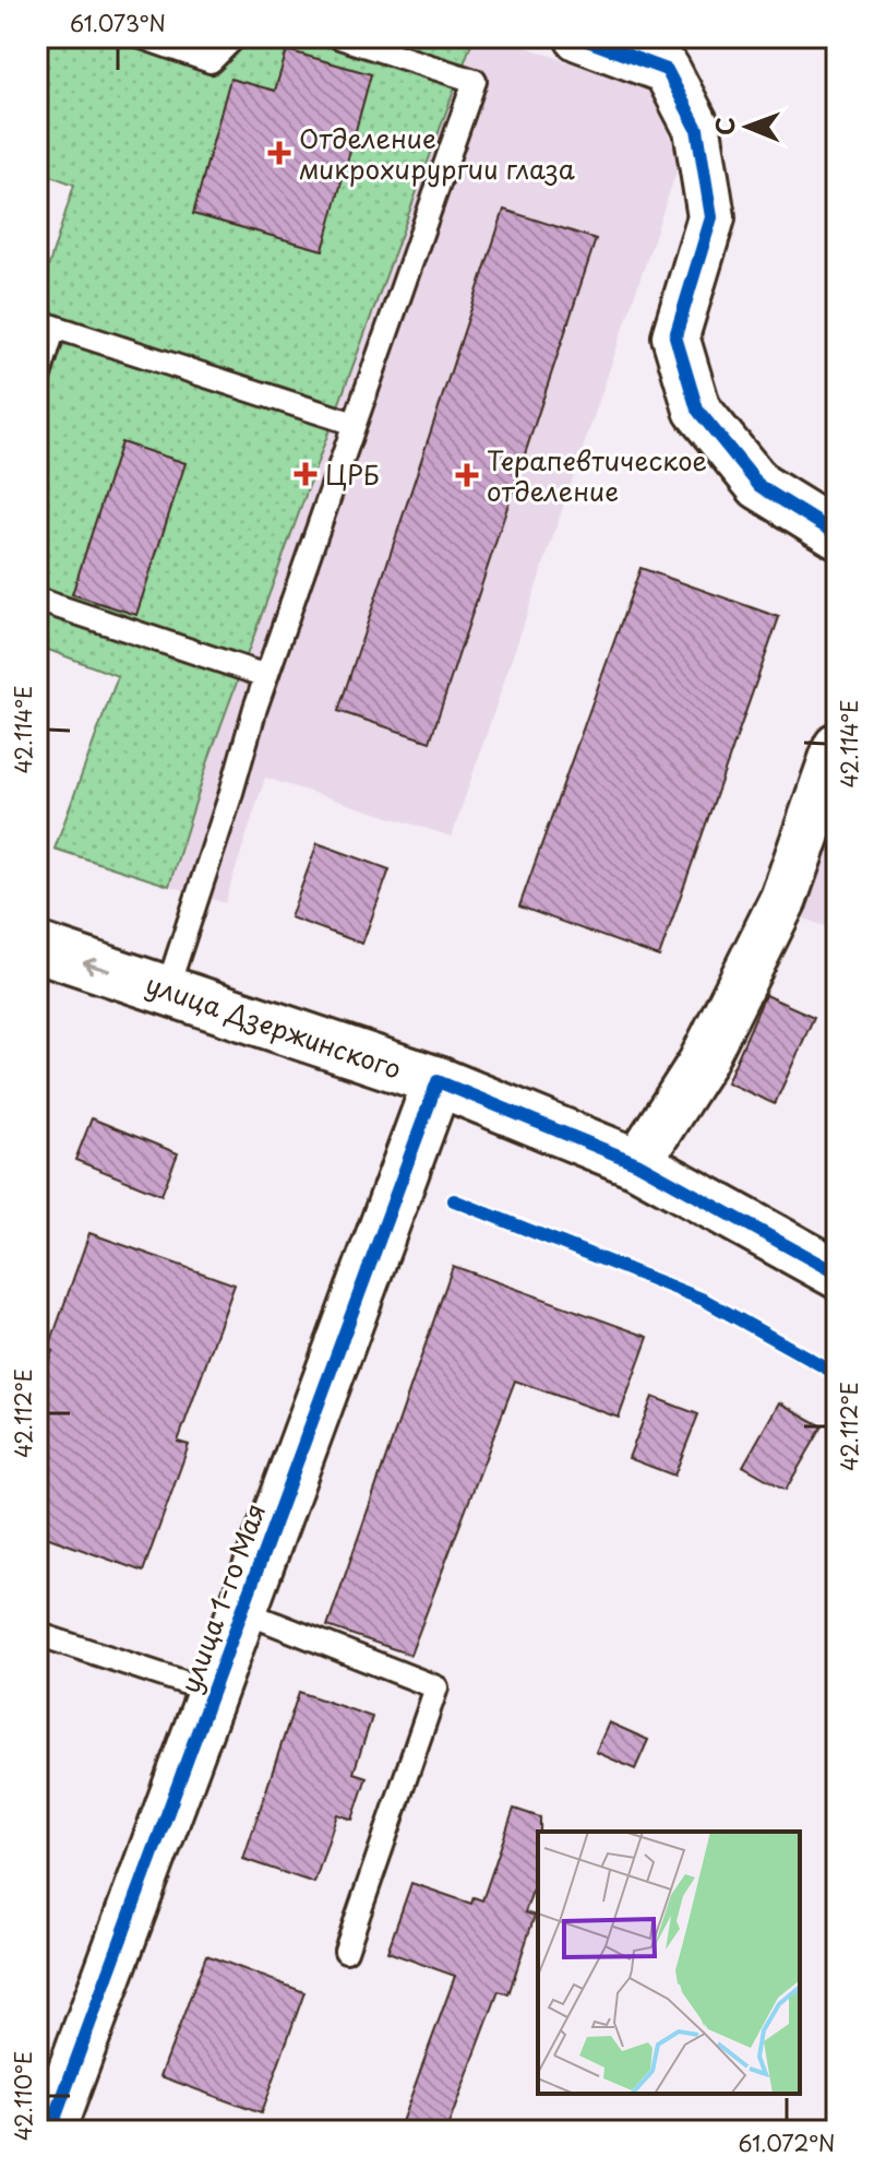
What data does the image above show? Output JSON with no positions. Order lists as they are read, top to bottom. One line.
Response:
{"streets":{"street":["улица Дзержинского","улица 1-го Мая"]},"crossings":[["улица Дзержинского","улица 1-го Мая"]],"places":{"health":["Отделение микрохирургии глаза","ЦРБ","Терапевтическое отделение"]},"north":"left","coordinates":["61.073°N","42.114°E","42.112°E","42.110°E","61.072°N"]}
